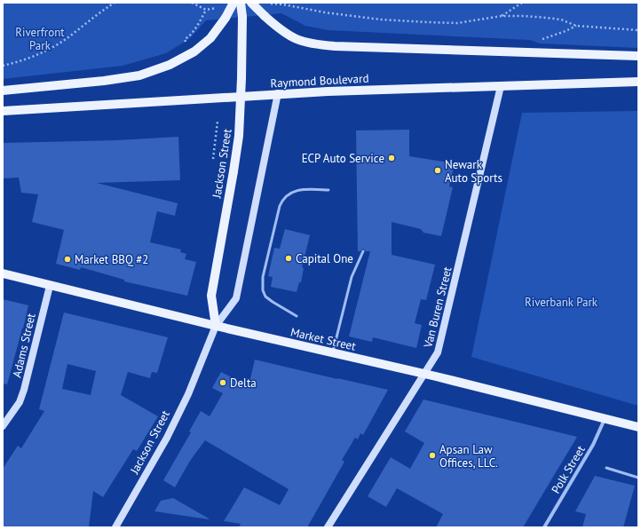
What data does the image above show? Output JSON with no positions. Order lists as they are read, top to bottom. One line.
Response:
{"streets":{"main road":["Raymond Boulevard","Jackson Street","Market Street"],"street":["Van Buren Street","Adams Street","Polk Street"]},"crossings":[["Raymond Boulevard","Jackson Street"],["Raymond Boulevard","Van Buren Street"],["Jackson Street","Market Street"],["Van Buren Street","Market Street"],["Market Street","Adams Street"],["Market Street","Polk Street"]],"parks":["Riverfront Park","Riverbank Park"],"places":["ECP Auto Service","Newark Auto Sports","Capital One","Market BBQ #2","Delta","Apsan Law Offices, LLC."]}
